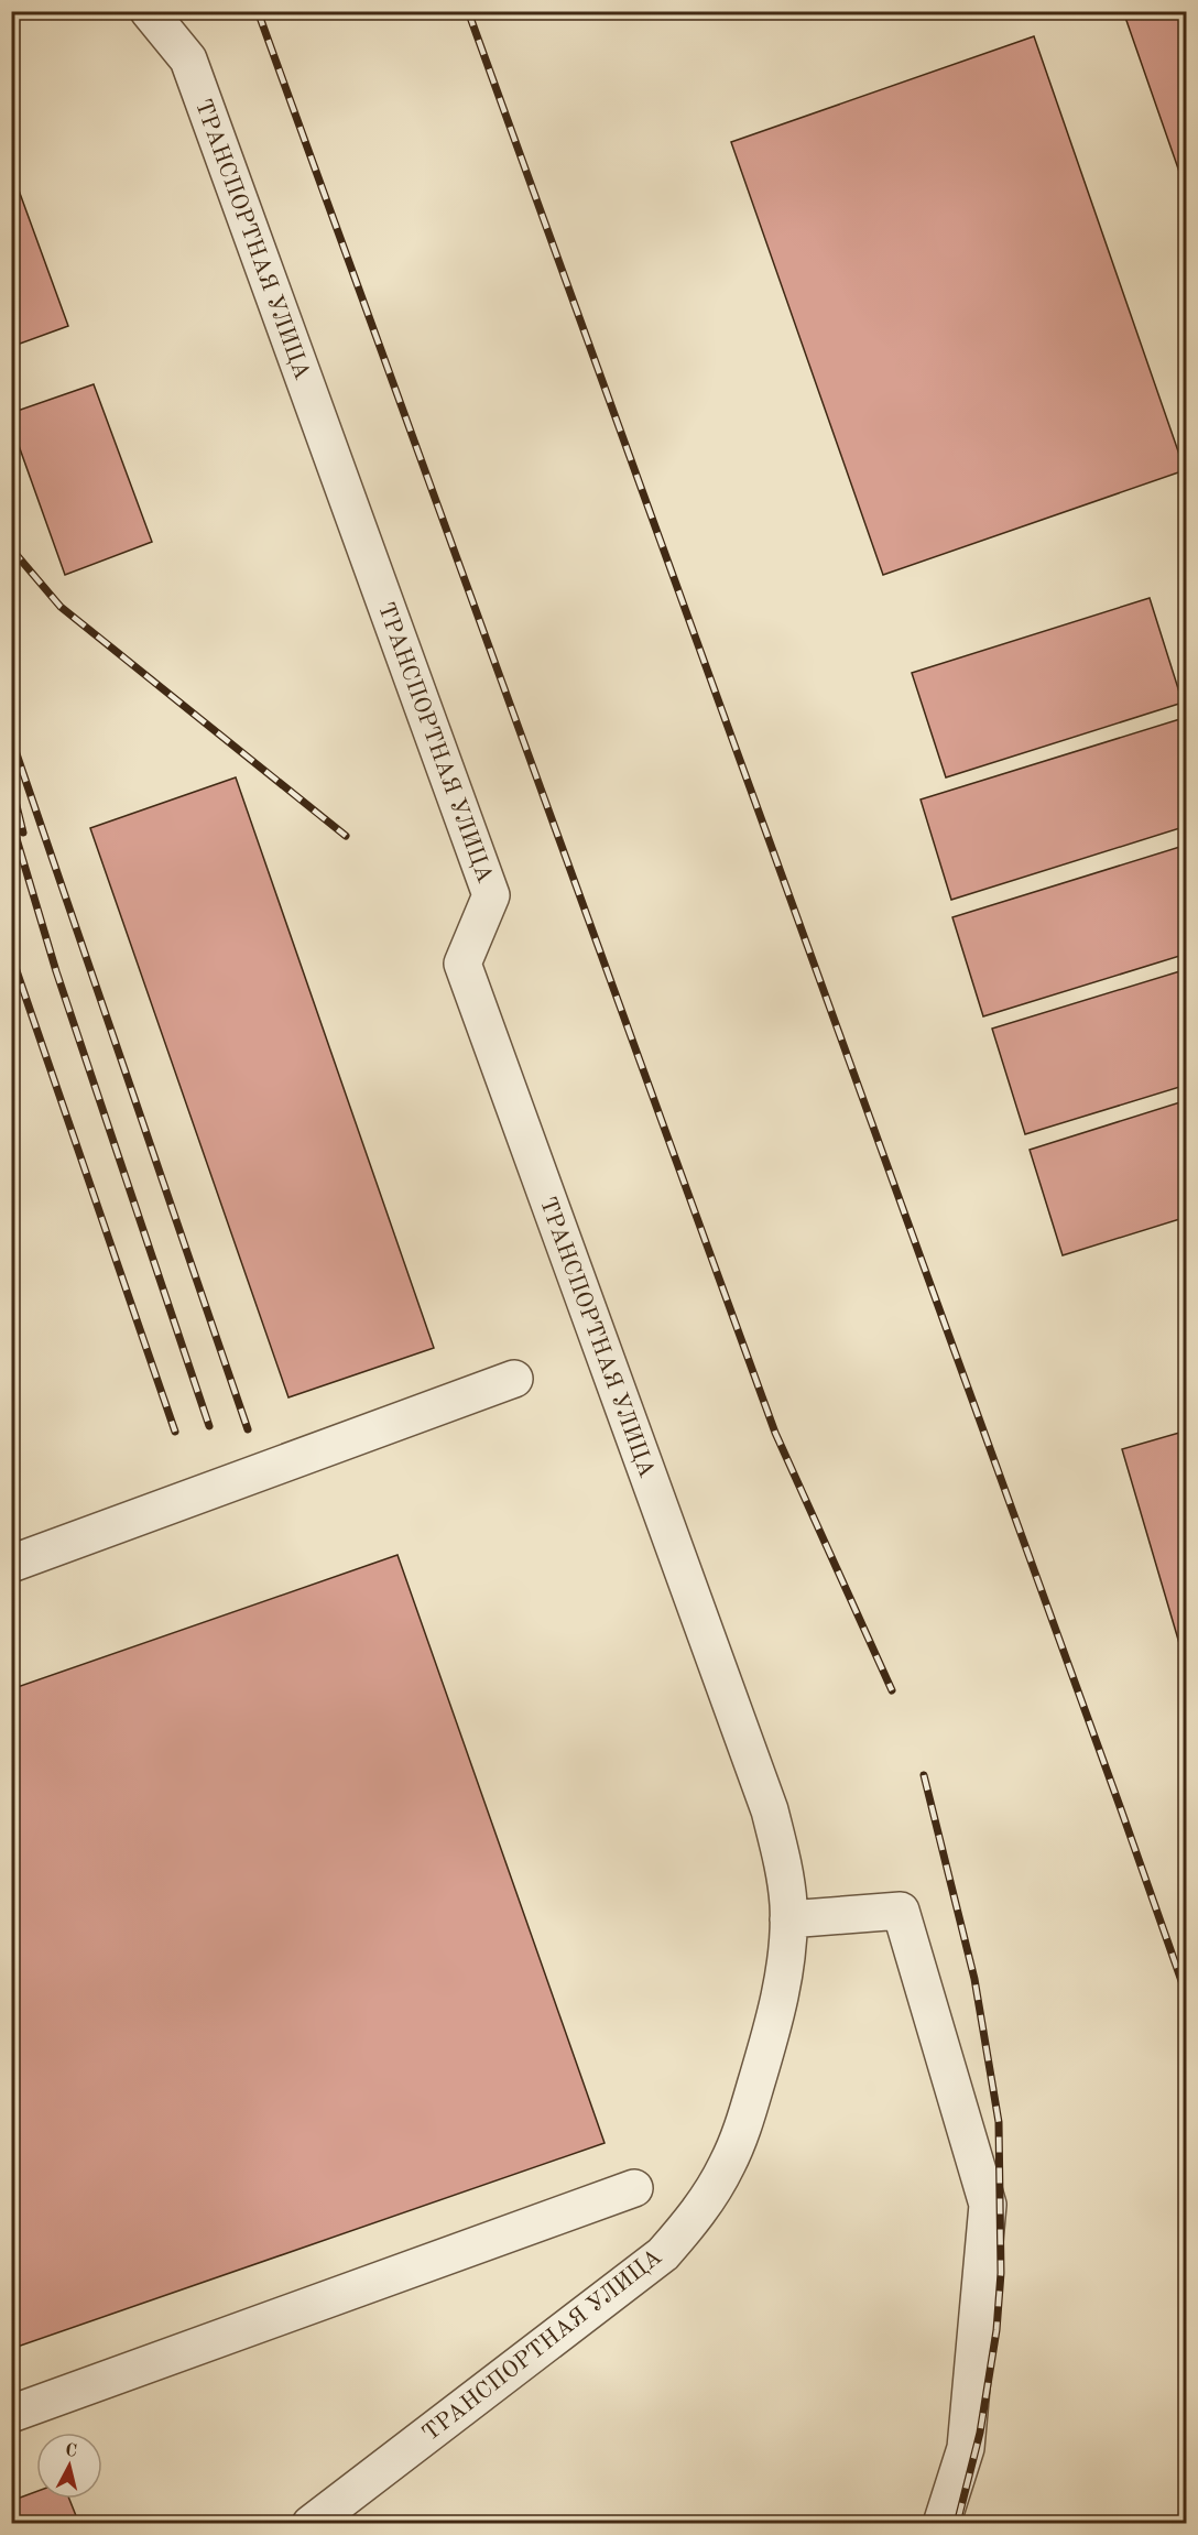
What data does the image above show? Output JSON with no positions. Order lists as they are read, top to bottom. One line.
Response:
{"streets":{"street":["ТРАНСПОРТНАЯ УЛИЦА"]},"north":"top"}
